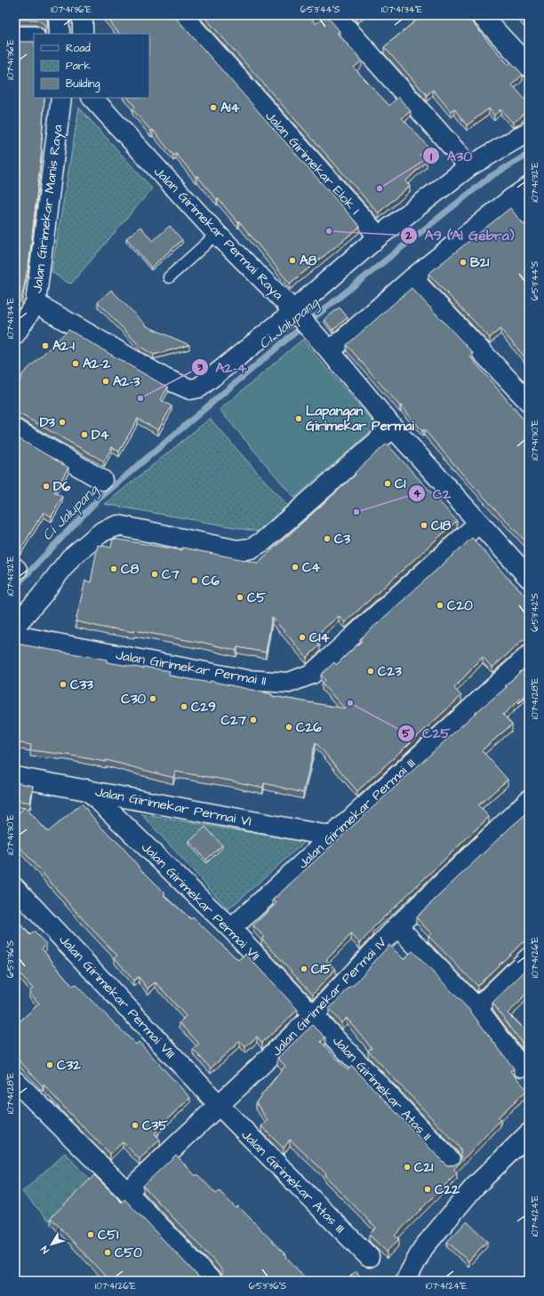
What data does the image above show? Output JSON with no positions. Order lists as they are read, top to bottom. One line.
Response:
{"streets":{"street":["Jalan Girimekar Elok I","Jalan Girimekar Manis Raya","Jalan Girimekar Permai Raya","Jalan Girimekar Permai II","Jalan Girimekar Permai VI","Jalan Girimekar Permai III","Jalan Girimekar Permai VII","Jalan Girimekar Permai VIII","Jalan Girimekar Permai IV","Jalan Girimekar Atas II","Jalan Girimekar Atas III"]},"crossings":[["Jalan Girimekar Permai Raya","Jalan Girimekar Permai II"],["Jalan Girimekar Permai VI","Jalan Girimekar Permai III"],["Jalan Girimekar Permai VI","Jalan Girimekar Permai VII"],["Jalan Girimekar Permai III","Jalan Girimekar Permai VII"],["Jalan Girimekar Permai VII","Jalan Girimekar Permai IV"],["Jalan Girimekar Permai VII","Jalan Girimekar Atas II"],["Jalan Girimekar Permai VIII","Jalan Girimekar Permai IV"],["Jalan Girimekar Permai VIII","Jalan Girimekar Atas III"],["Jalan Girimekar Permai IV","Jalan Girimekar Atas II"],["Jalan Girimekar Permai IV","Jalan Girimekar Atas III"]],"water":["Ci Jalupang"],"places":["A14","A30","A9 (Al Gebra)","A8","B21","A2-1","A2-2","A2-3","A2-4","Lapangan Girimekar Permai","D3","D4","C1","D6","C2","C18","C3","C4","C8","C7","C6","C5","C20","C14","C23","C33","C30","C25","C29","C27","C26","C15","C32","C35","C21","C22","C51","C50"],"legend":["Road","Park","Building"],"north":"bottom left","coordinates":["107°41'36\"E","6°53'44\"S","107°41'34\"E","107°41'32\"E","107°41'30\"E","6°53'42\"S","107°41'28\"E","107°41'26\"E","6°53'36\"S","107°41'24\"E"]}
